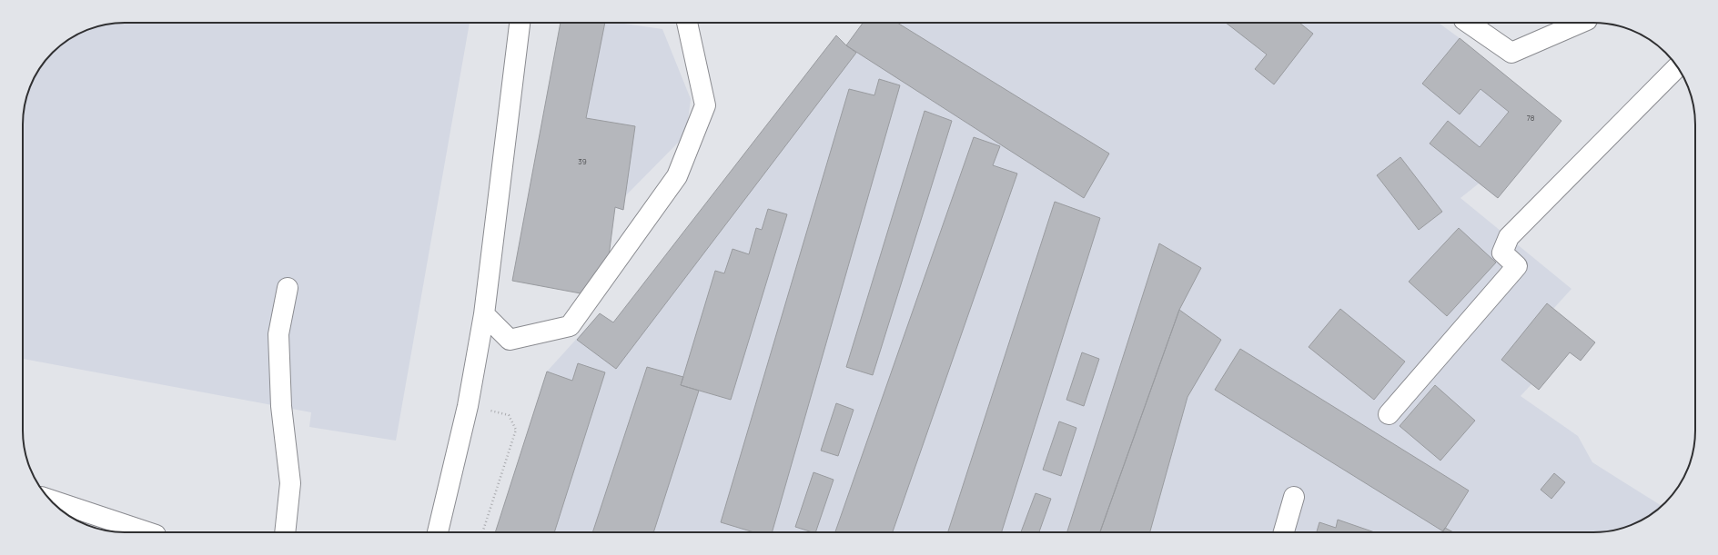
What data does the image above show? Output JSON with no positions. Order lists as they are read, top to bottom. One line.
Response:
{"house_numbers":["78","39"]}
